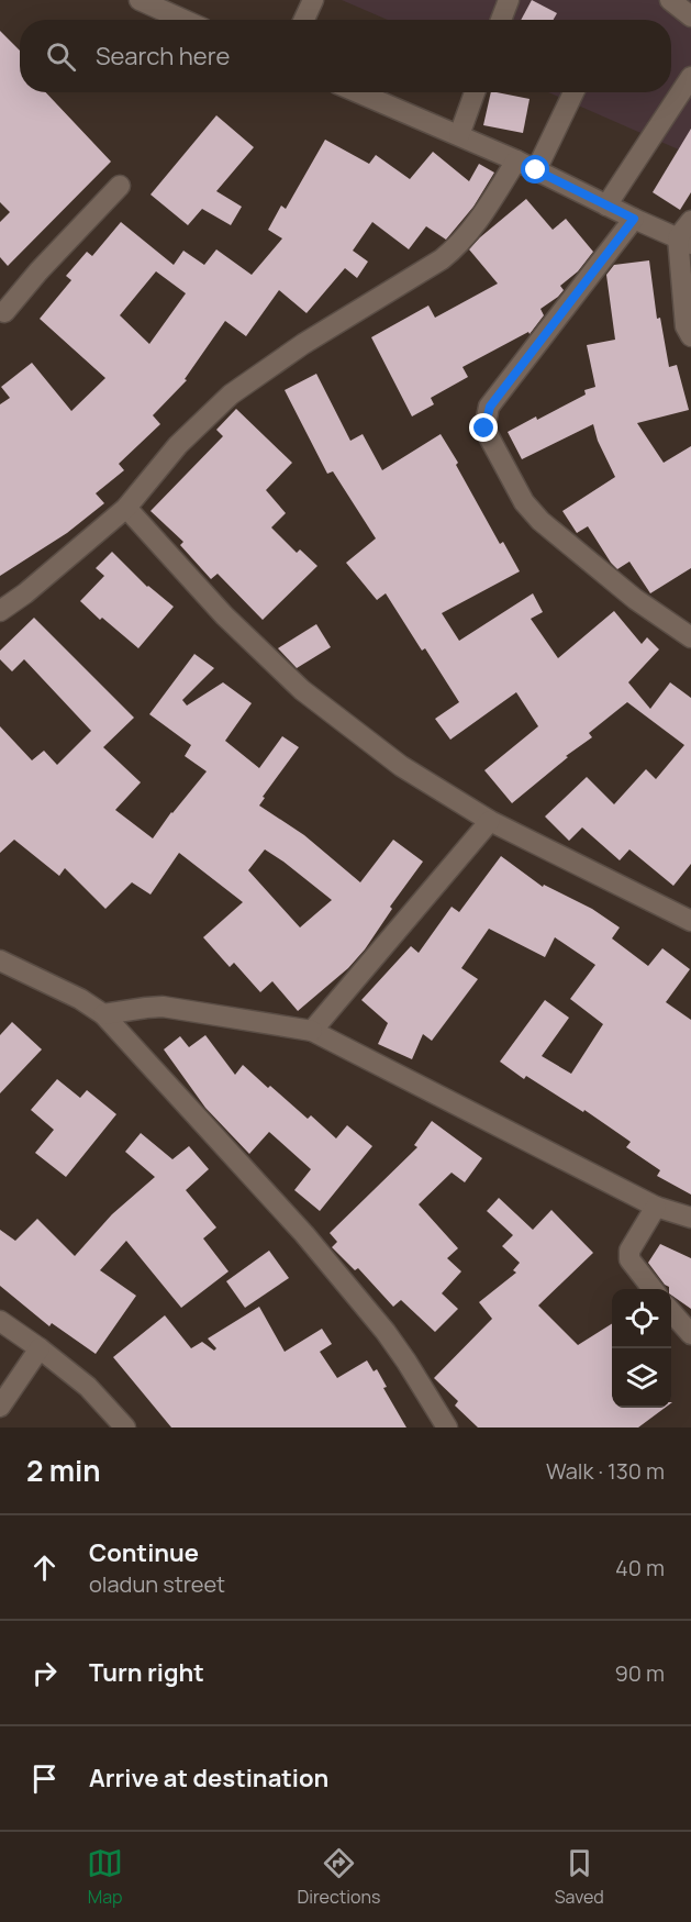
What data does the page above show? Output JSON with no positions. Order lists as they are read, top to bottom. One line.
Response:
{"page":{"search":"Search here","heading":["2 min","Walk · 130 m"],"list":[["Continue","oladun street","40 m"],["Turn right","90 m"],"Arrive at destination"],"nav":["Map","Directions","Saved"]}}
